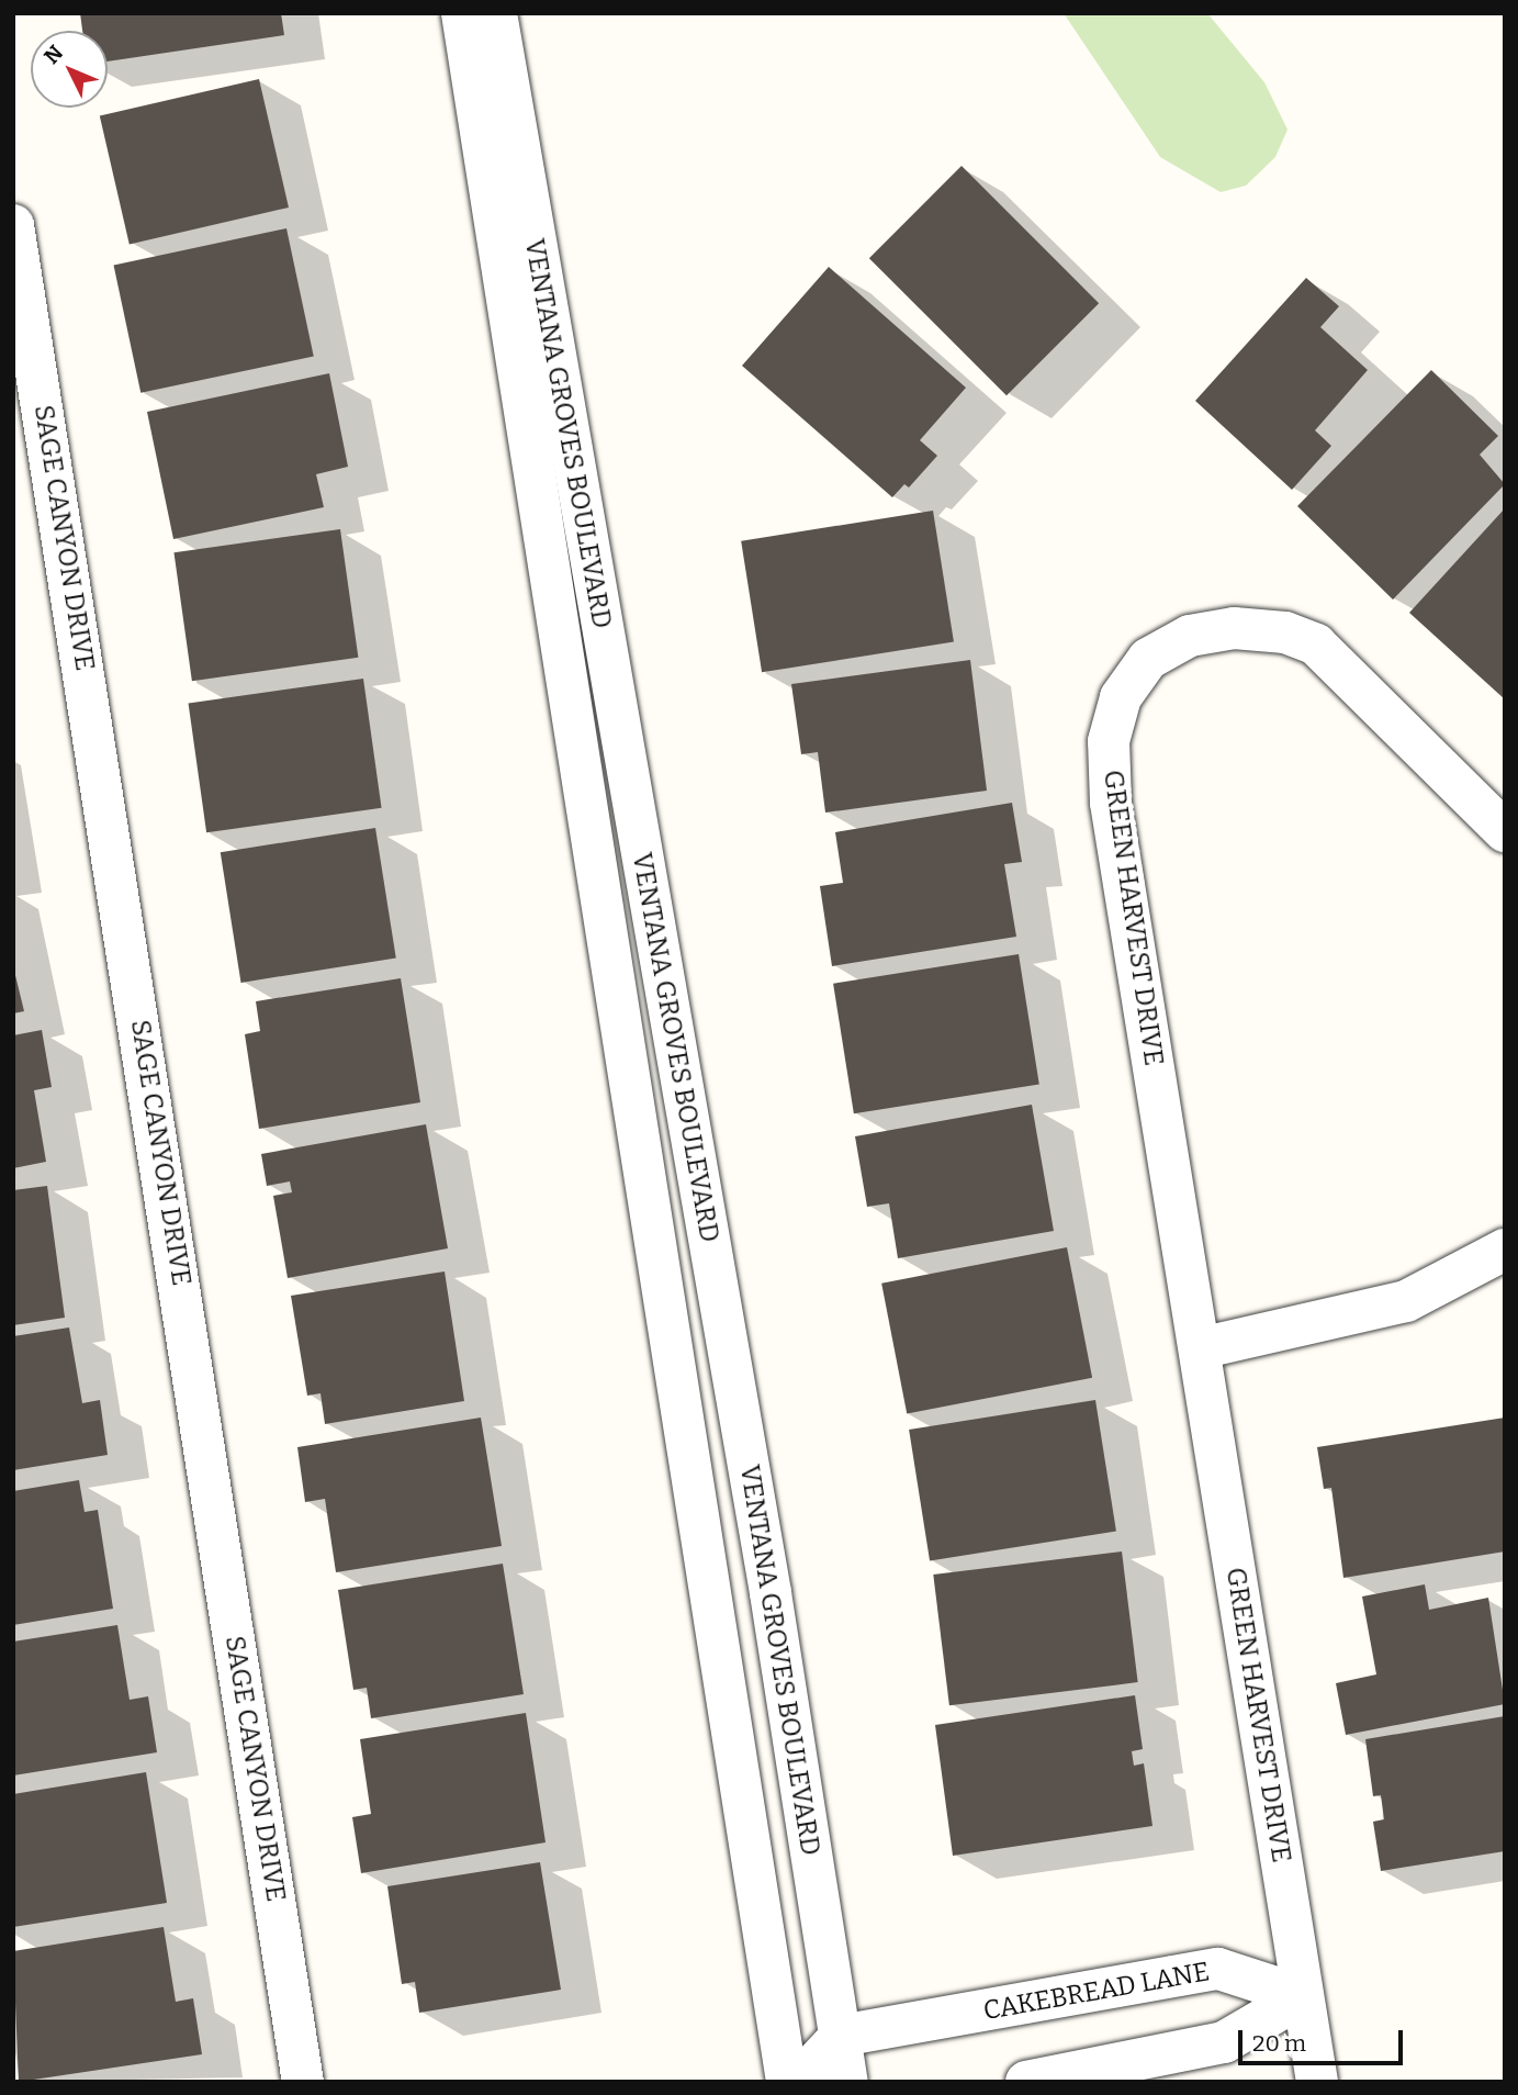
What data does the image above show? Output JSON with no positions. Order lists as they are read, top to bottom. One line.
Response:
{"streets":{"street":["VENTANA GROVES BOULEVARD","SAGE CANYON DRIVE","GREEN HARVEST DRIVE","CAKEBREAD LANE"]},"crossings":[["VENTANA GROVES BOULEVARD","CAKEBREAD LANE"],["GREEN HARVEST DRIVE","CAKEBREAD LANE"]],"scale_bar":"20 m","north":"top left"}
